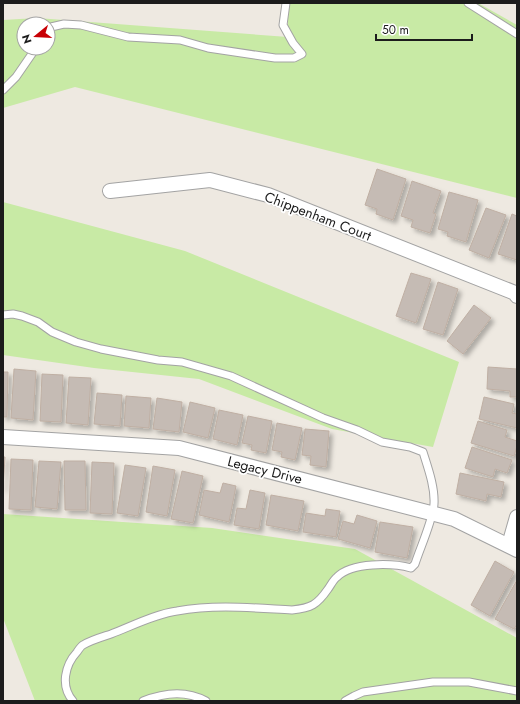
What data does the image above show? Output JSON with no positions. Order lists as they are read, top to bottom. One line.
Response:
{"streets":{"street":["Chippenham Court","Legacy Drive"]},"scale_bar":"50 m","north":"left"}
